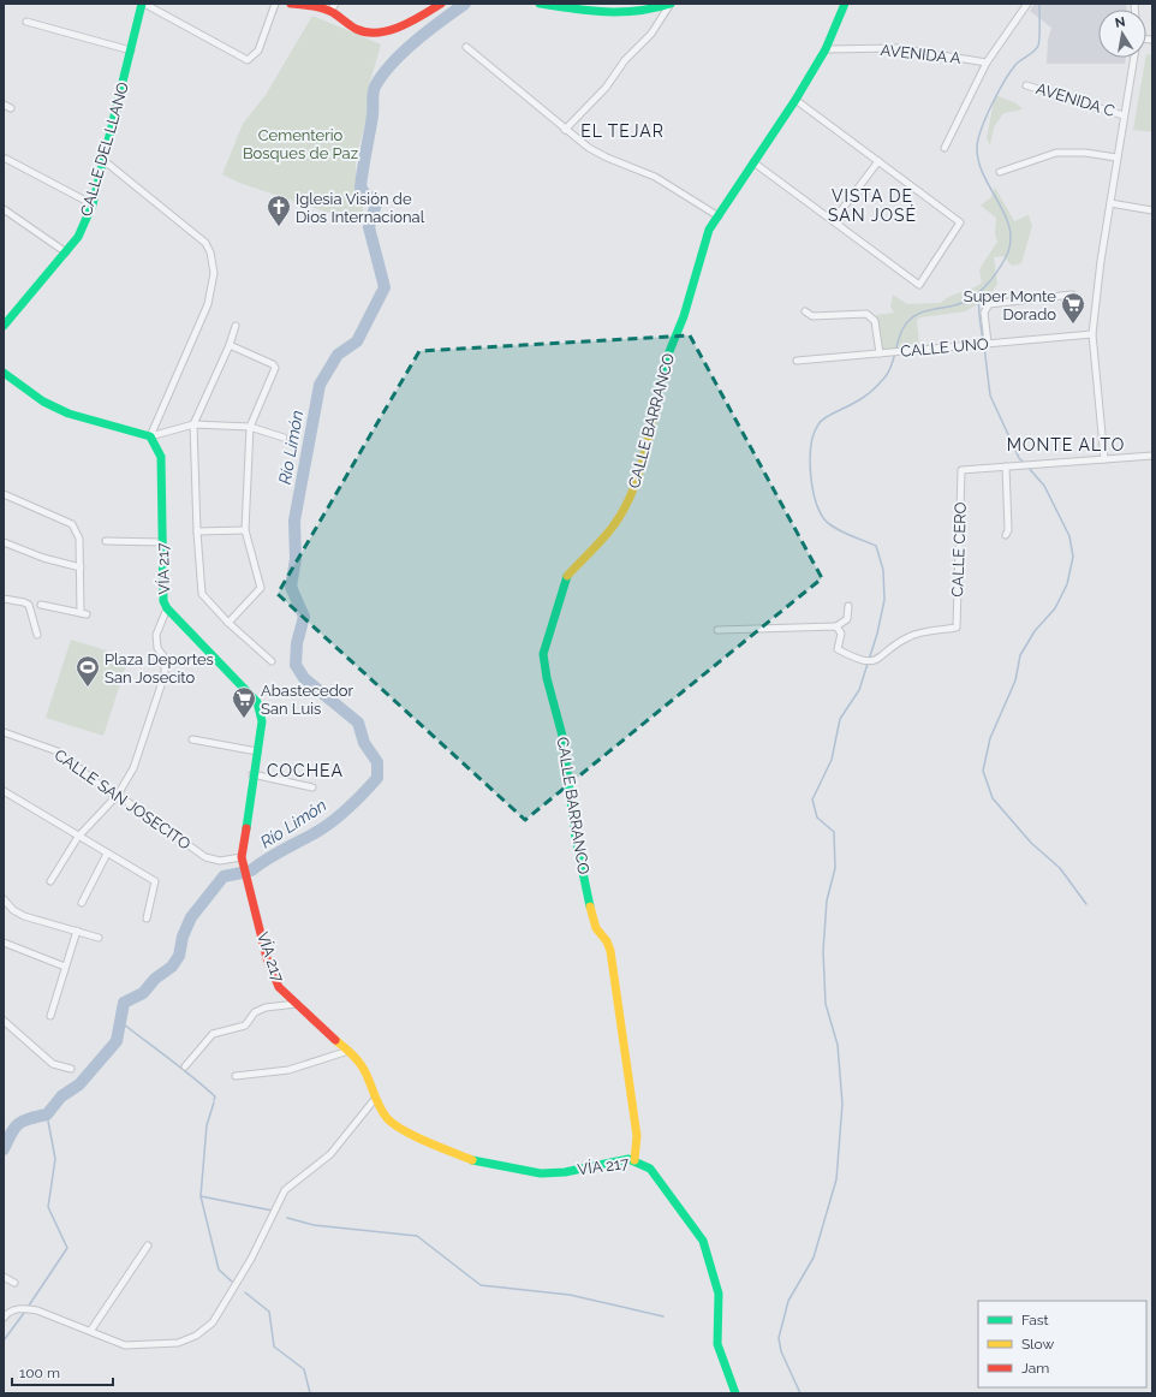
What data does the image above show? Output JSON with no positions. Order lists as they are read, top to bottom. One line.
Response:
{"streets":{"main road":["CALLE DEL LLANO","CALLE BARRANCO","VÍA 217"],"street":["AVENIDA A","AVENIDA C","CALLE UNO","CALLE CERO","CALLE SAN JOSECITO"]},"crossings":[["AVENIDA A","CALLE BARRANCO"],["CALLE BARRANCO","VÍA 217"],["VÍA 217","CALLE SAN JOSECITO"]],"districts":["EL TEJAR","VISTA DE SAN JOSÉ","MONTE ALTO","COCHEA"],"water":["Río Limón"],"parks":["Cementerio Bosques de Paz"],"places":{"church":["Iglesia Visión de Dios Internacional"],"supermarket":["Super Monte Dorado","Abastecedor San Luis"],"sports":["Plaza Deportes San Josecito"]},"legend":["Fast","Slow","Jam"],"scale_bar":"100 m","north":"top"}
